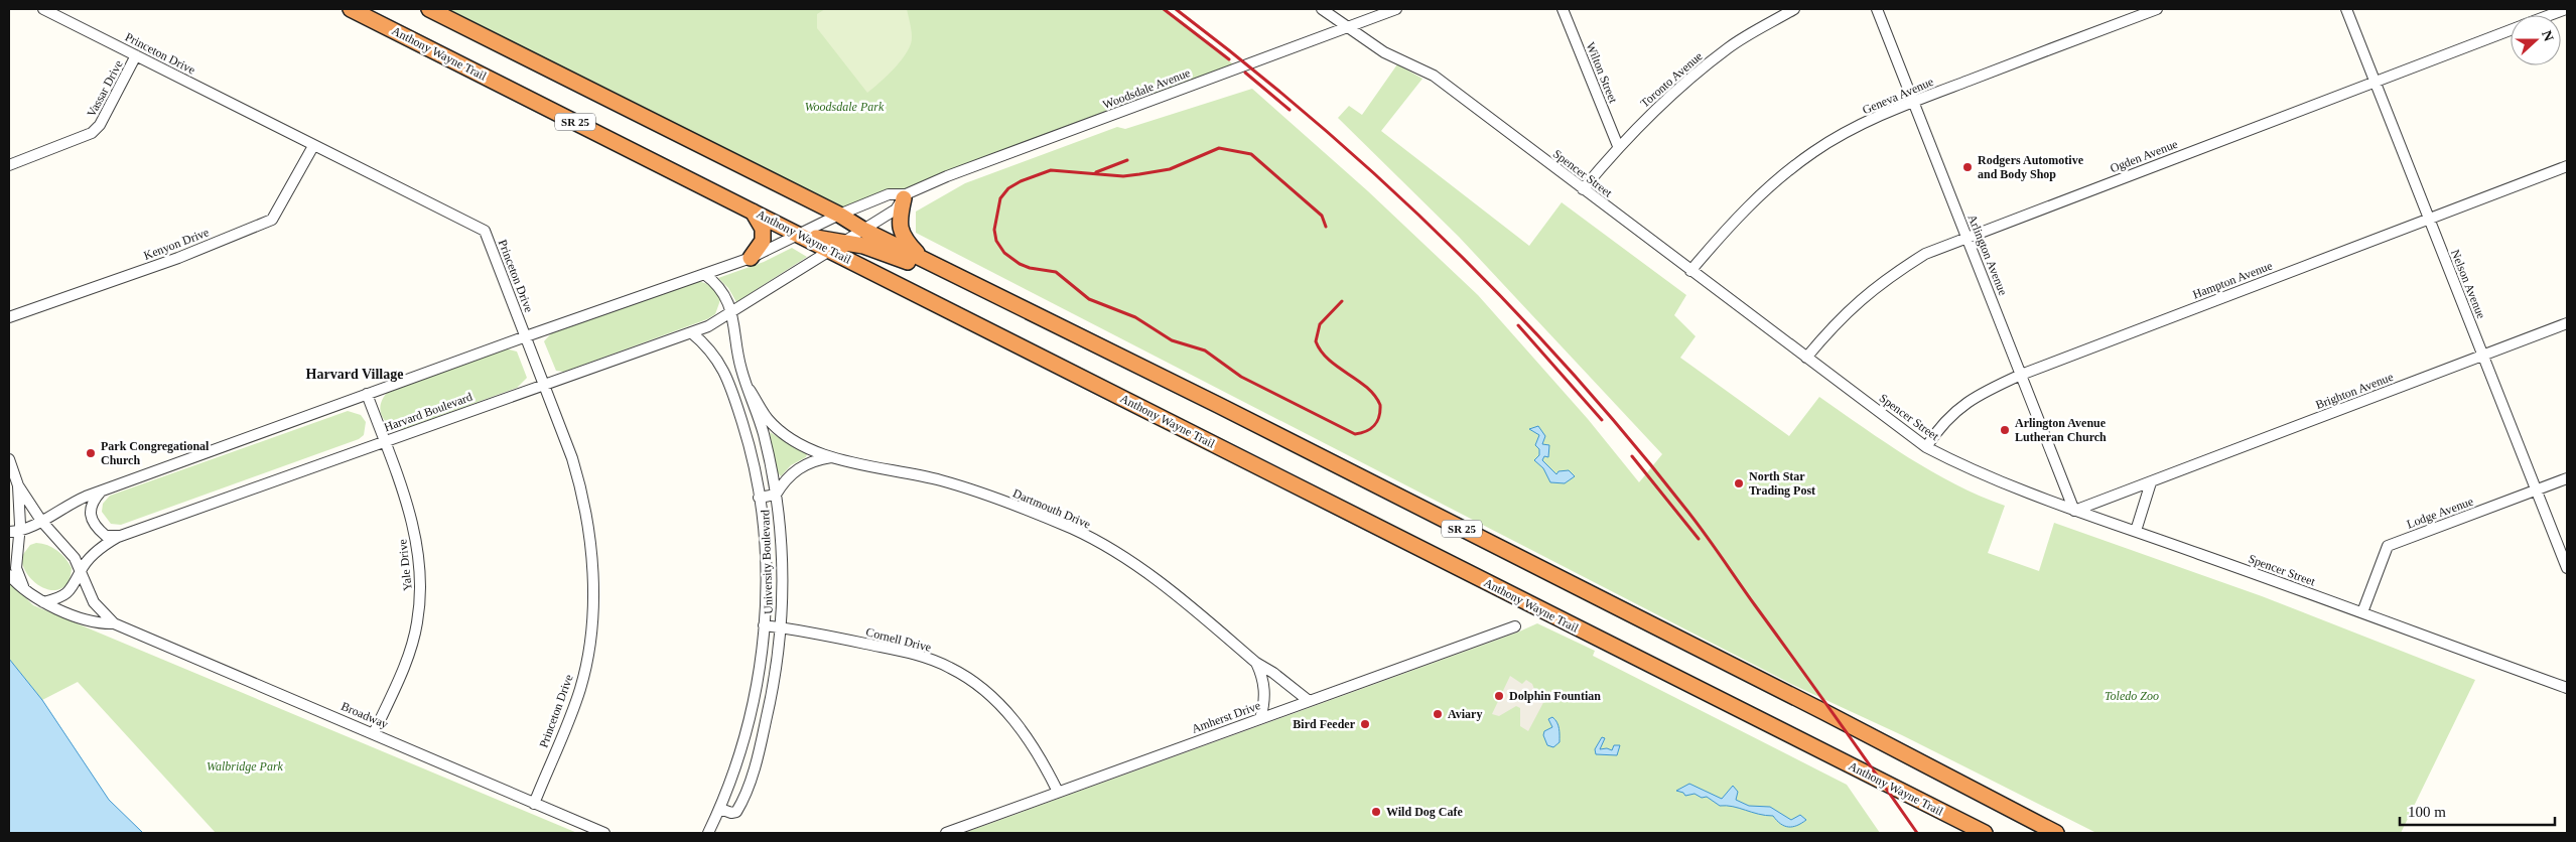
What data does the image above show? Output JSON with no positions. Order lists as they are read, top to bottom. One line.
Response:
{"streets":{"highway":["Anthony Wayne Trail","SR 25"],"street":["Princeton Drive","Wilton Street","Toronto Avenue","Vassar Drive","Woodsdale Avenue","Geneva Avenue","Ogden Avenue","Spencer Street","Kenyon Drive","Arlington Avenue","Hampton Avenue","Nelson Avenue","Brighton Avenue","Harvard Boulevard","Dartmouth Drive","Lodge Avenue","University Boulevard","Yale Drive","Cornell Drive","Broadway","Amherst Drive"]},"crossings":[["Princeton Drive","Vassar Drive"],["Princeton Drive","Kenyon Drive"],["Princeton Drive","Harvard Boulevard"],["Princeton Drive","Broadway"],["Anthony Wayne Trail","Woodsdale Avenue"],["Anthony Wayne Trail","Harvard Boulevard"],["Wilton Street","Toronto Avenue"],["Toronto Avenue","Spencer Street"],["Woodsdale Avenue","SR 25"],["Woodsdale Avenue","Spencer Street"],["Woodsdale Avenue","Harvard Boulevard"],["Geneva Avenue","Spencer Street"],["Geneva Avenue","Arlington Avenue"],["Ogden Avenue","Spencer Street"],["Ogden Avenue","Arlington Avenue"],["Ogden Avenue","Nelson Avenue"],["Spencer Street","Arlington Avenue"],["Spencer Street","Hampton Avenue"],["Spencer Street","Brighton Avenue"],["Spencer Street","Lodge Avenue"],["Arlington Avenue","Hampton Avenue"],["Arlington Avenue","Brighton Avenue"],["Hampton Avenue","Nelson Avenue"],["Nelson Avenue","Brighton Avenue"],["Nelson Avenue","Lodge Avenue"],["Harvard Boulevard","University Boulevard"],["Harvard Boulevard","Yale Drive"],["Harvard Boulevard","Broadway"],["Dartmouth Drive","University Boulevard"],["Dartmouth Drive","Amherst Drive"],["University Boulevard","Cornell Drive"],["Yale Drive","Broadway"],["Cornell Drive","Amherst Drive"]],"districts":["Harvard Village"],"parks":["Woodsdale Park","Toledo Zoo","Walbridge Park"],"places":["Rodgers Automotive and Body Shop","Arlington Avenue Lutheran Church","Park Congregational Church","North Star Trading Post","Dolphin Fountian","Aviary","Bird Feeder","Wild Dog Cafe"],"scale_bar":"100 m","north":"right"}
